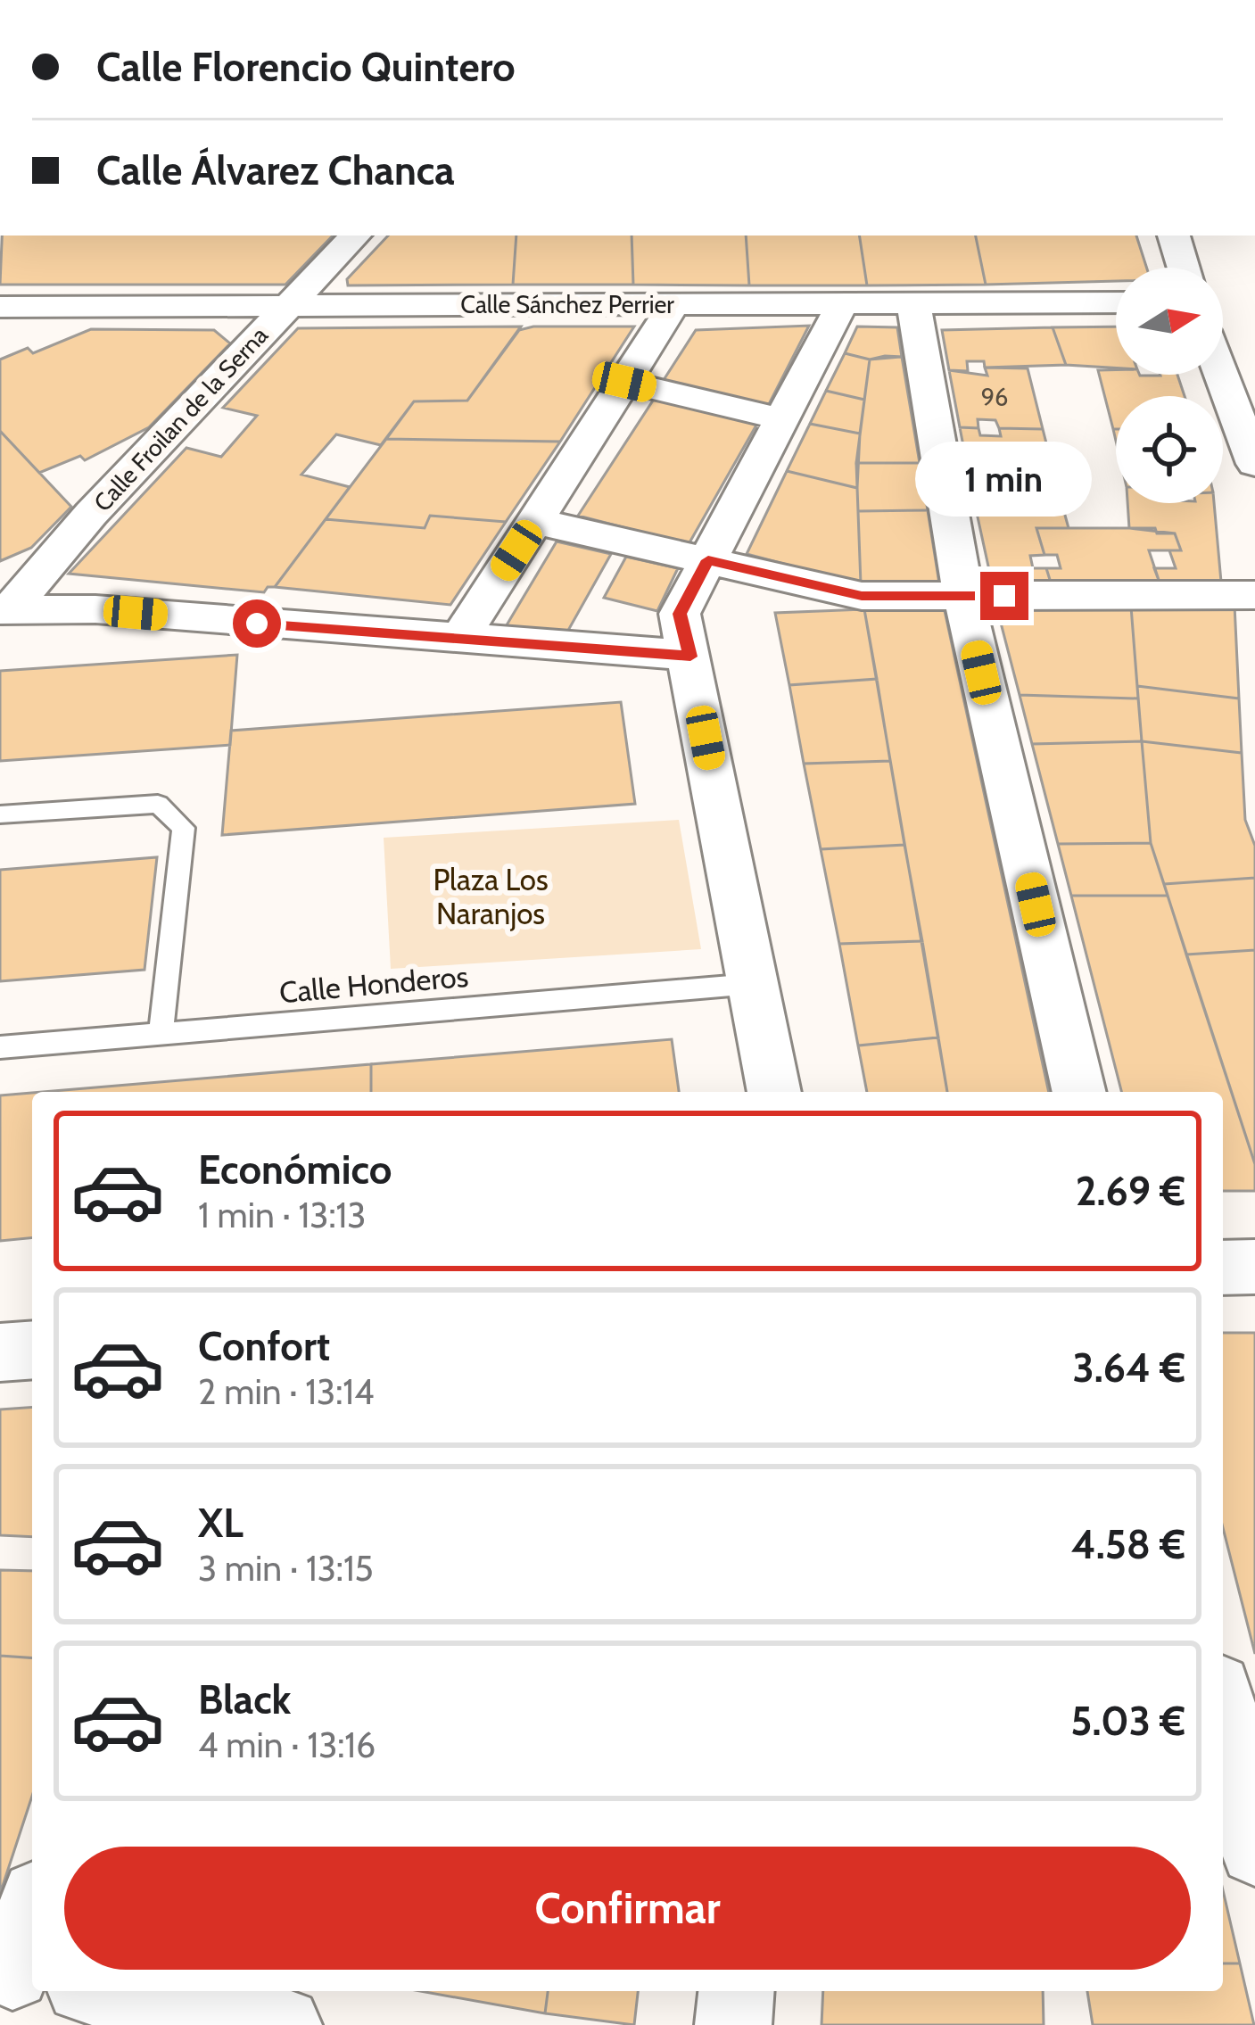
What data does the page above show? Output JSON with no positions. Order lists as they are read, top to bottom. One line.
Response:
{"streets":{"street":["Calle Sánchez Perrier","Calle Froilan de la Serna"],"lane":["Calle Honderos"]},"crossings":[["Calle Sánchez Perrier","Calle Froilan de la Serna"]],"parks":["Plaza Los Naranjos"],"house_numbers":["96"],"north":"right","page":{"banner":["Calle Florencio Quintero","Calle Álvarez Chanca"],"bubble":"1 min","list":[{"name":"Económico","note":"1 min · 13:13","value":"2.69 €"},{"name":"Confort","note":"2 min · 13:14","value":"3.64 €"},{"name":"XL","note":"3 min · 13:15","value":"4.58 €"},{"name":"Black","note":"4 min · 13:16","value":"5.03 €"}],"buttons":"Confirmar"}}
